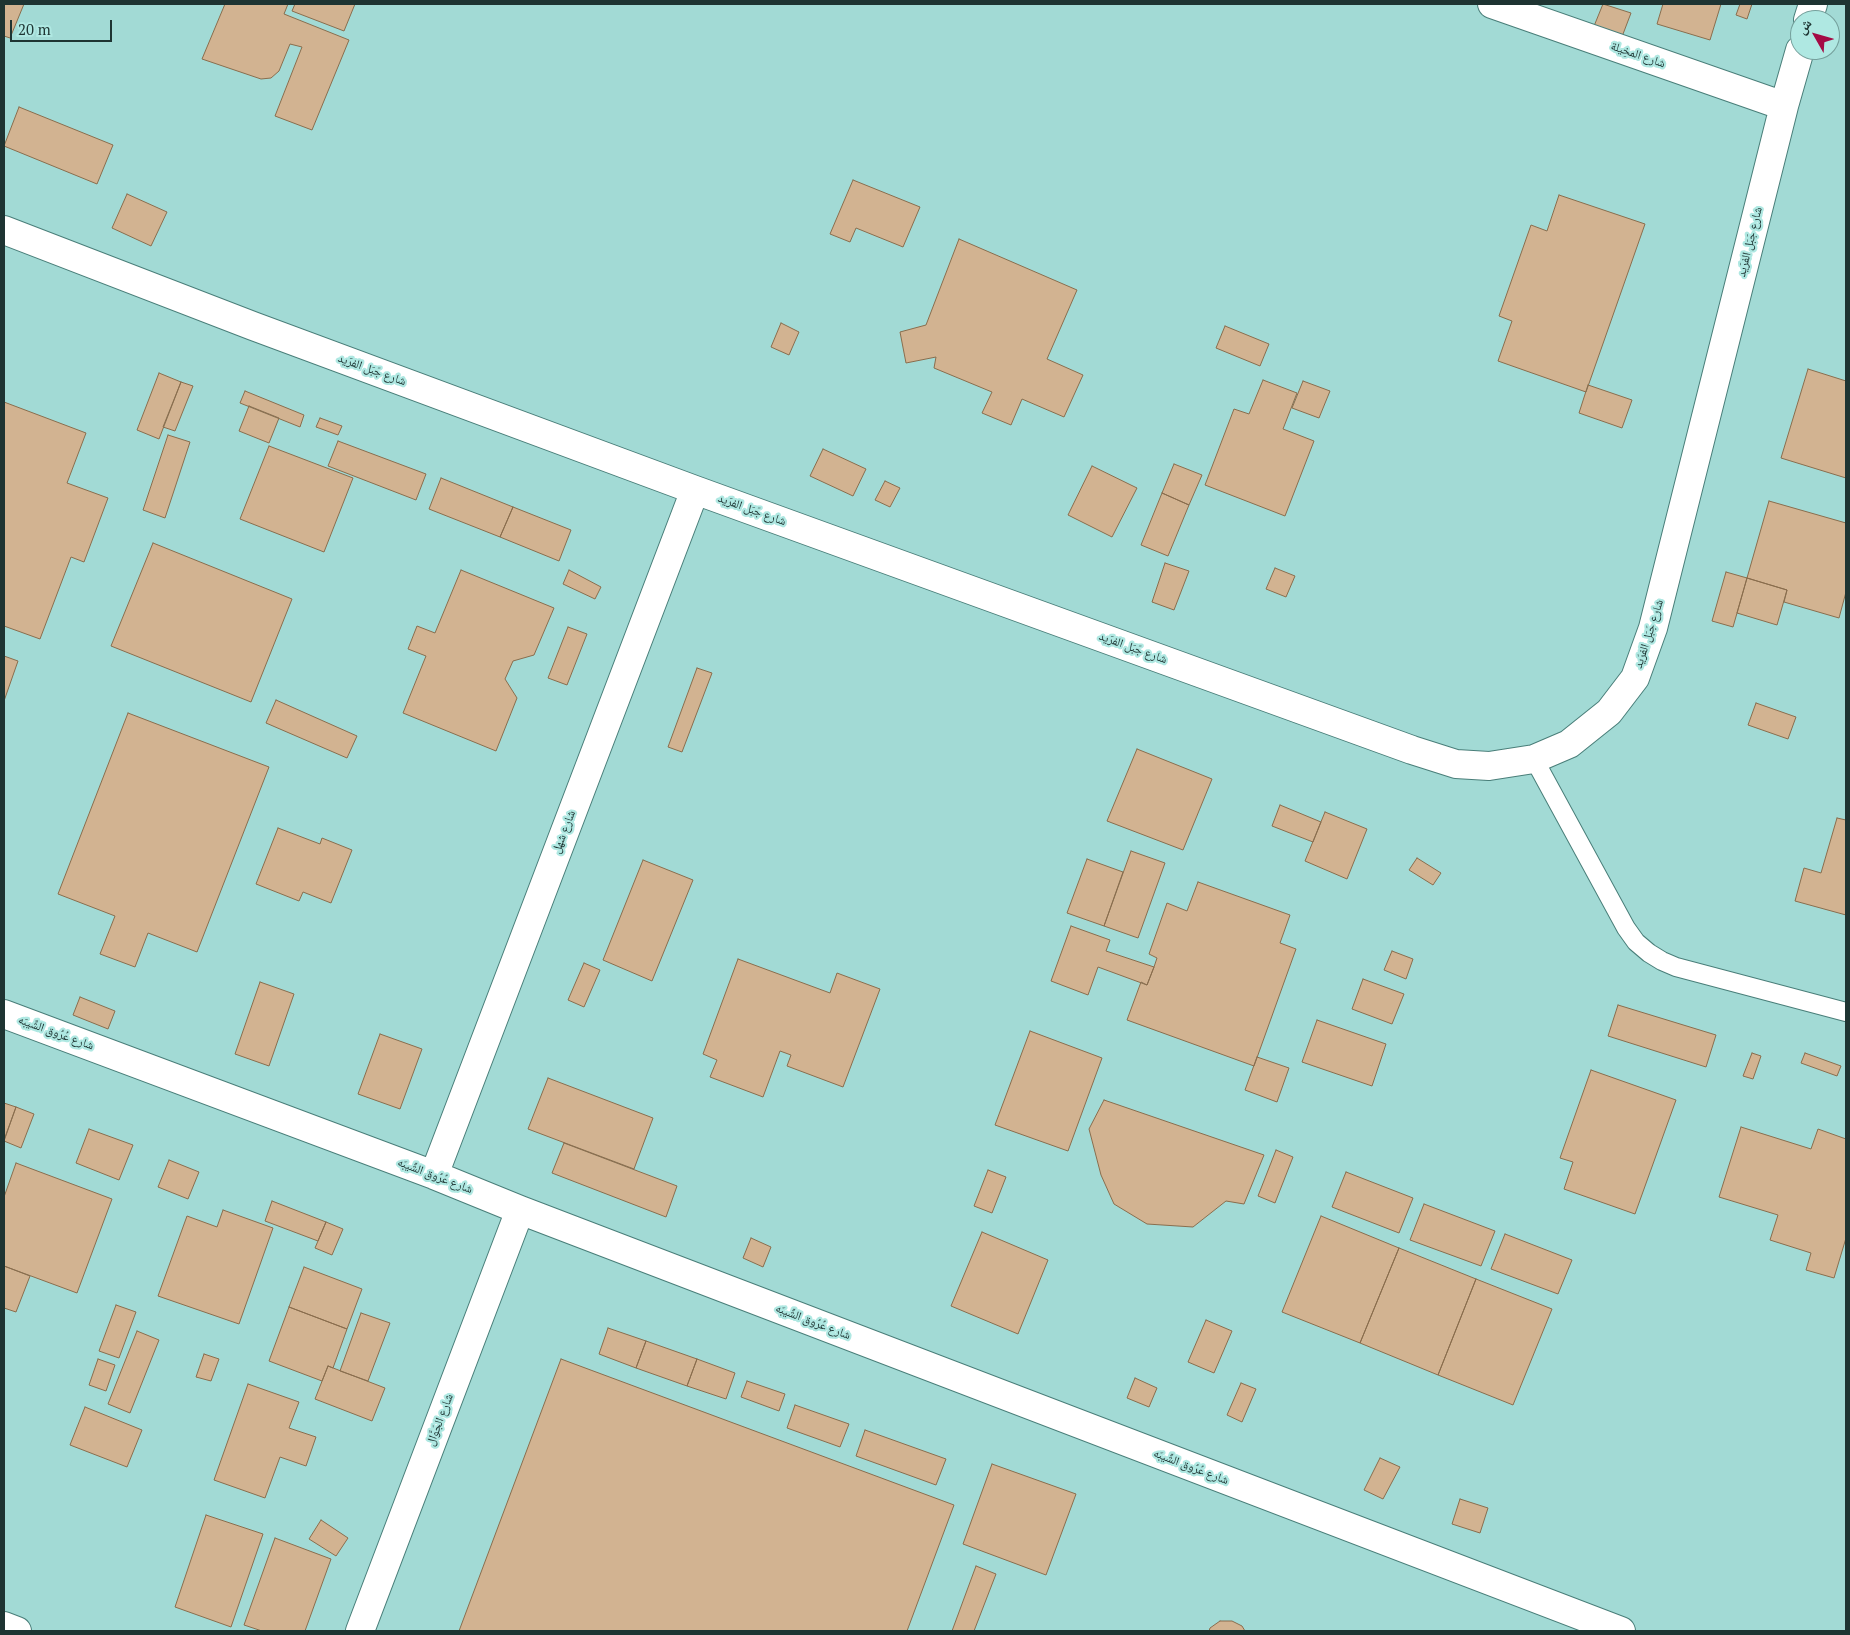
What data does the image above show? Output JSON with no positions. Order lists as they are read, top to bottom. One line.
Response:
{"streets":{"street":["شارع المخِيلة","شارع جَبَل الفرَيد","شارع شهل","شارع عُرُوق الشِّيبَه","شارع الجَوَّال"]},"crossings":[["شارع المخِيلة","شارع جَبَل الفرَيد"],["شارع جَبَل الفرَيد","شارع شهل"],["شارع شهل","شارع عُرُوق الشِّيبَه"],["شارع عُرُوق الشِّيبَه","شارع الجَوَّال"]],"scale_bar":"20 m","north":"top left"}
